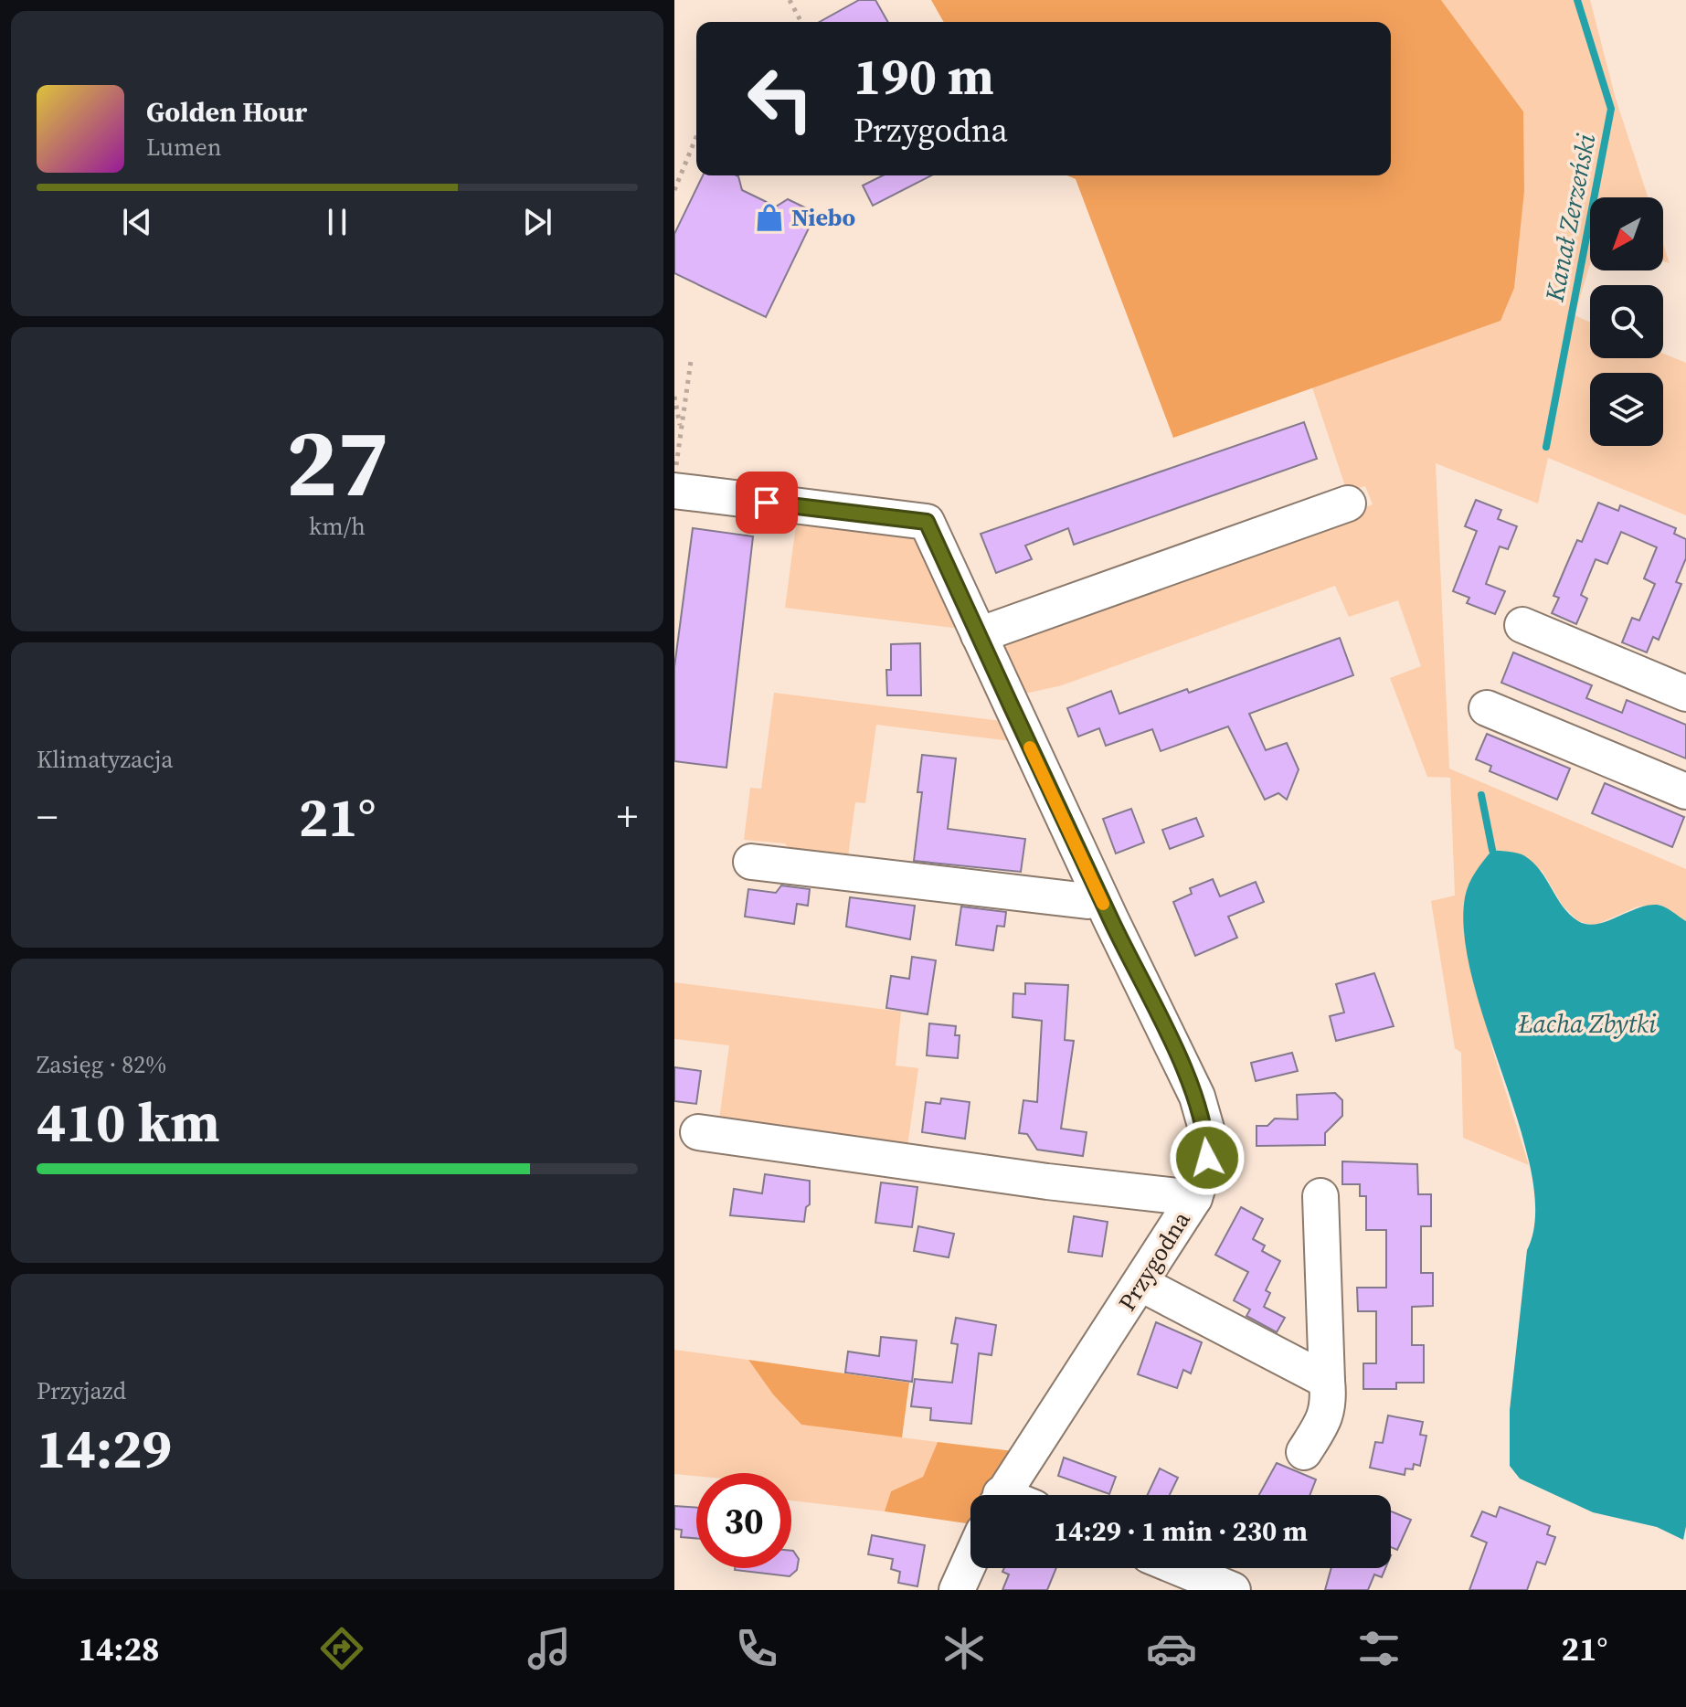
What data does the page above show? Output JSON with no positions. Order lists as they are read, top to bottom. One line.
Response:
{"streets":{"street":["Przygodna"]},"water":["Kanał Zerzeński","Łacha Zbytki"],"places":{"shop":["Niebo"]},"north":"bottom left","page":{"turn":["190 m","Przygodna"],"song":["Golden Hour","Lumen"],"tile":[["27","km/h"],"Klimatyzacja",["Zasięg · 82%","410 km"],["Przyjazd","14:29"]],"heat":["−","21°","+"],"limit":"30","trip":"14:29 · 1 min · 230 m","tabs":["14:28","21°"]}}
